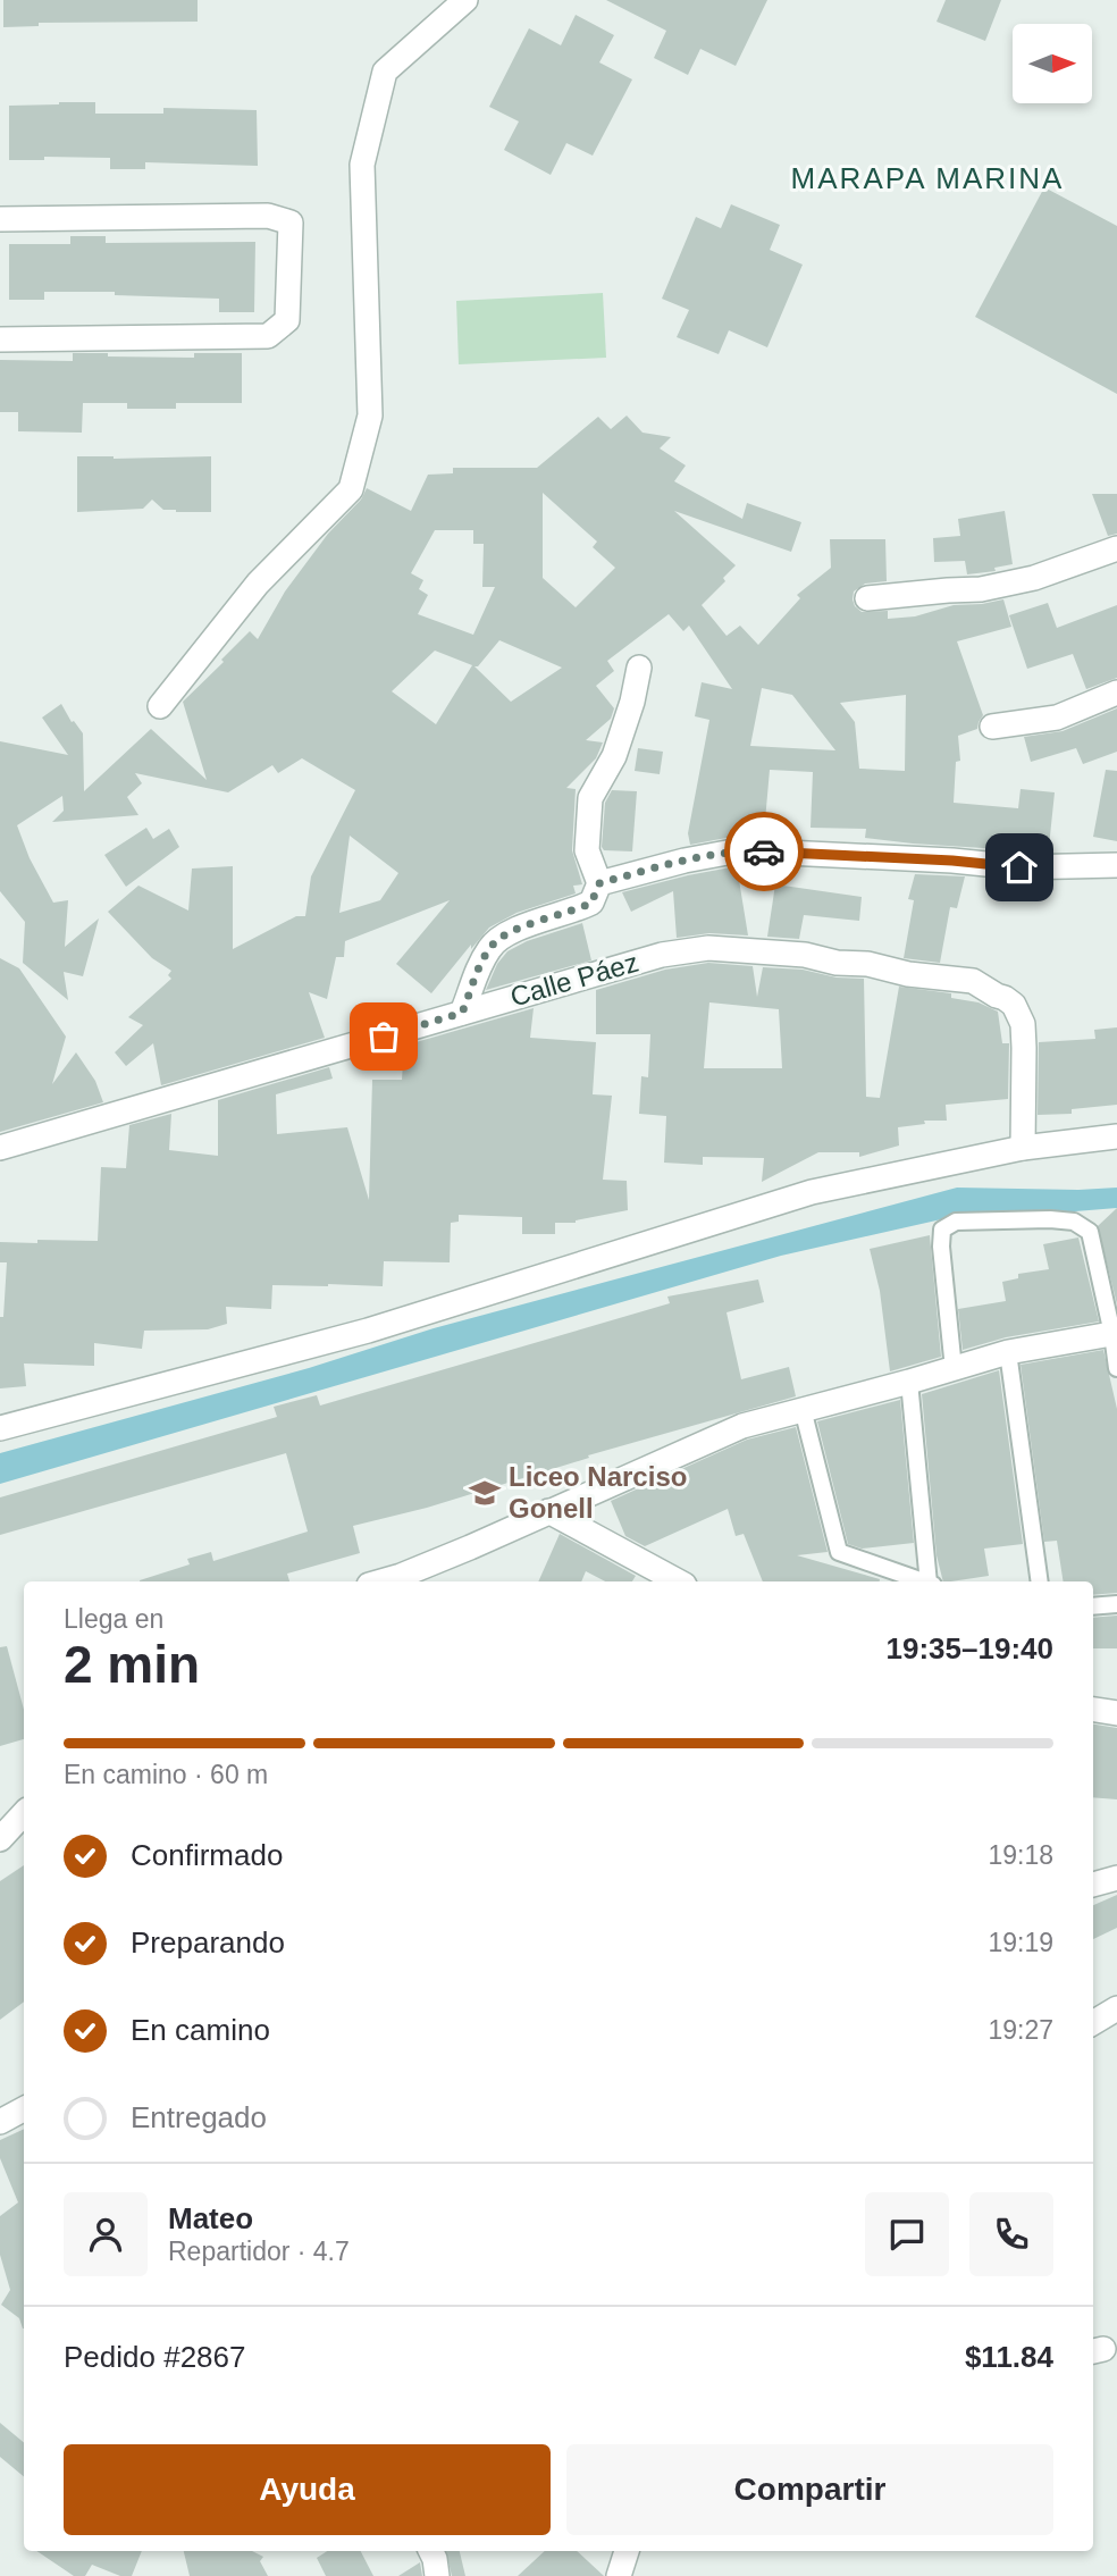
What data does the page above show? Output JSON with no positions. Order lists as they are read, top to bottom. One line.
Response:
{"streets":{"street":["Calle Páez"]},"districts":["MARAPA MARINA"],"places":{"school or university":["Liceo Narciso Gonell"]},"north":"right","page":{"heading":["2 min","Llega en","19:35–19:40"],"panel":["Mateo","Repartidor · 4.7","Pedido #2867","$11.84"],"bar":"En camino · 60 m","list":[["Confirmado","19:18"],["Preparando","19:19"],["En camino","19:27"],"Entregado"],"buttons":["Ayuda","Compartir"]}}
